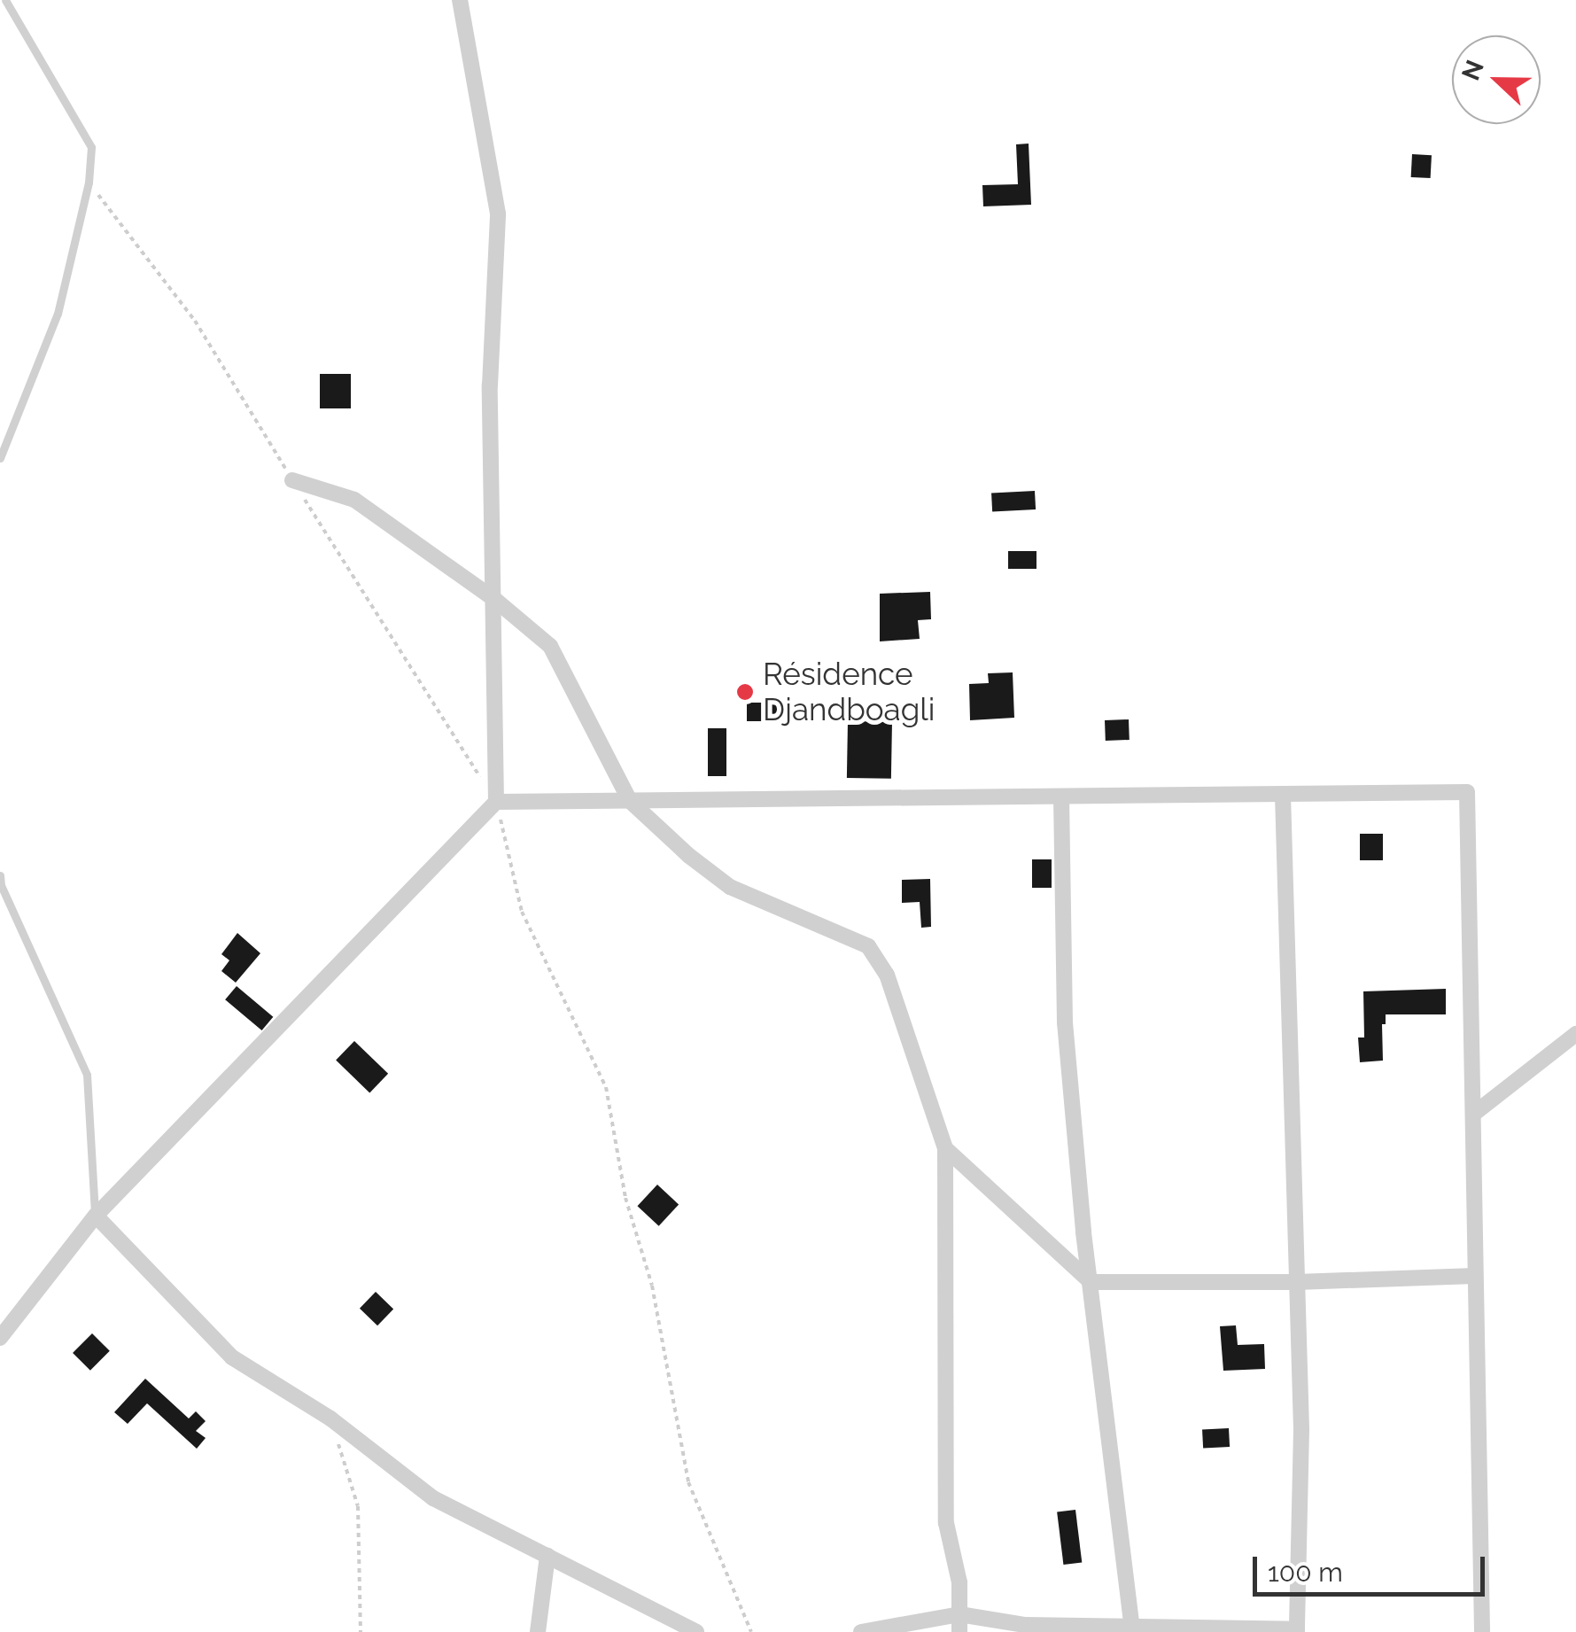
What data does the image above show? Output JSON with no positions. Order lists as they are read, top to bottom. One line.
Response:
{"places":["Résidence Djandboagli"],"scale_bar":"100 m","north":"left"}
